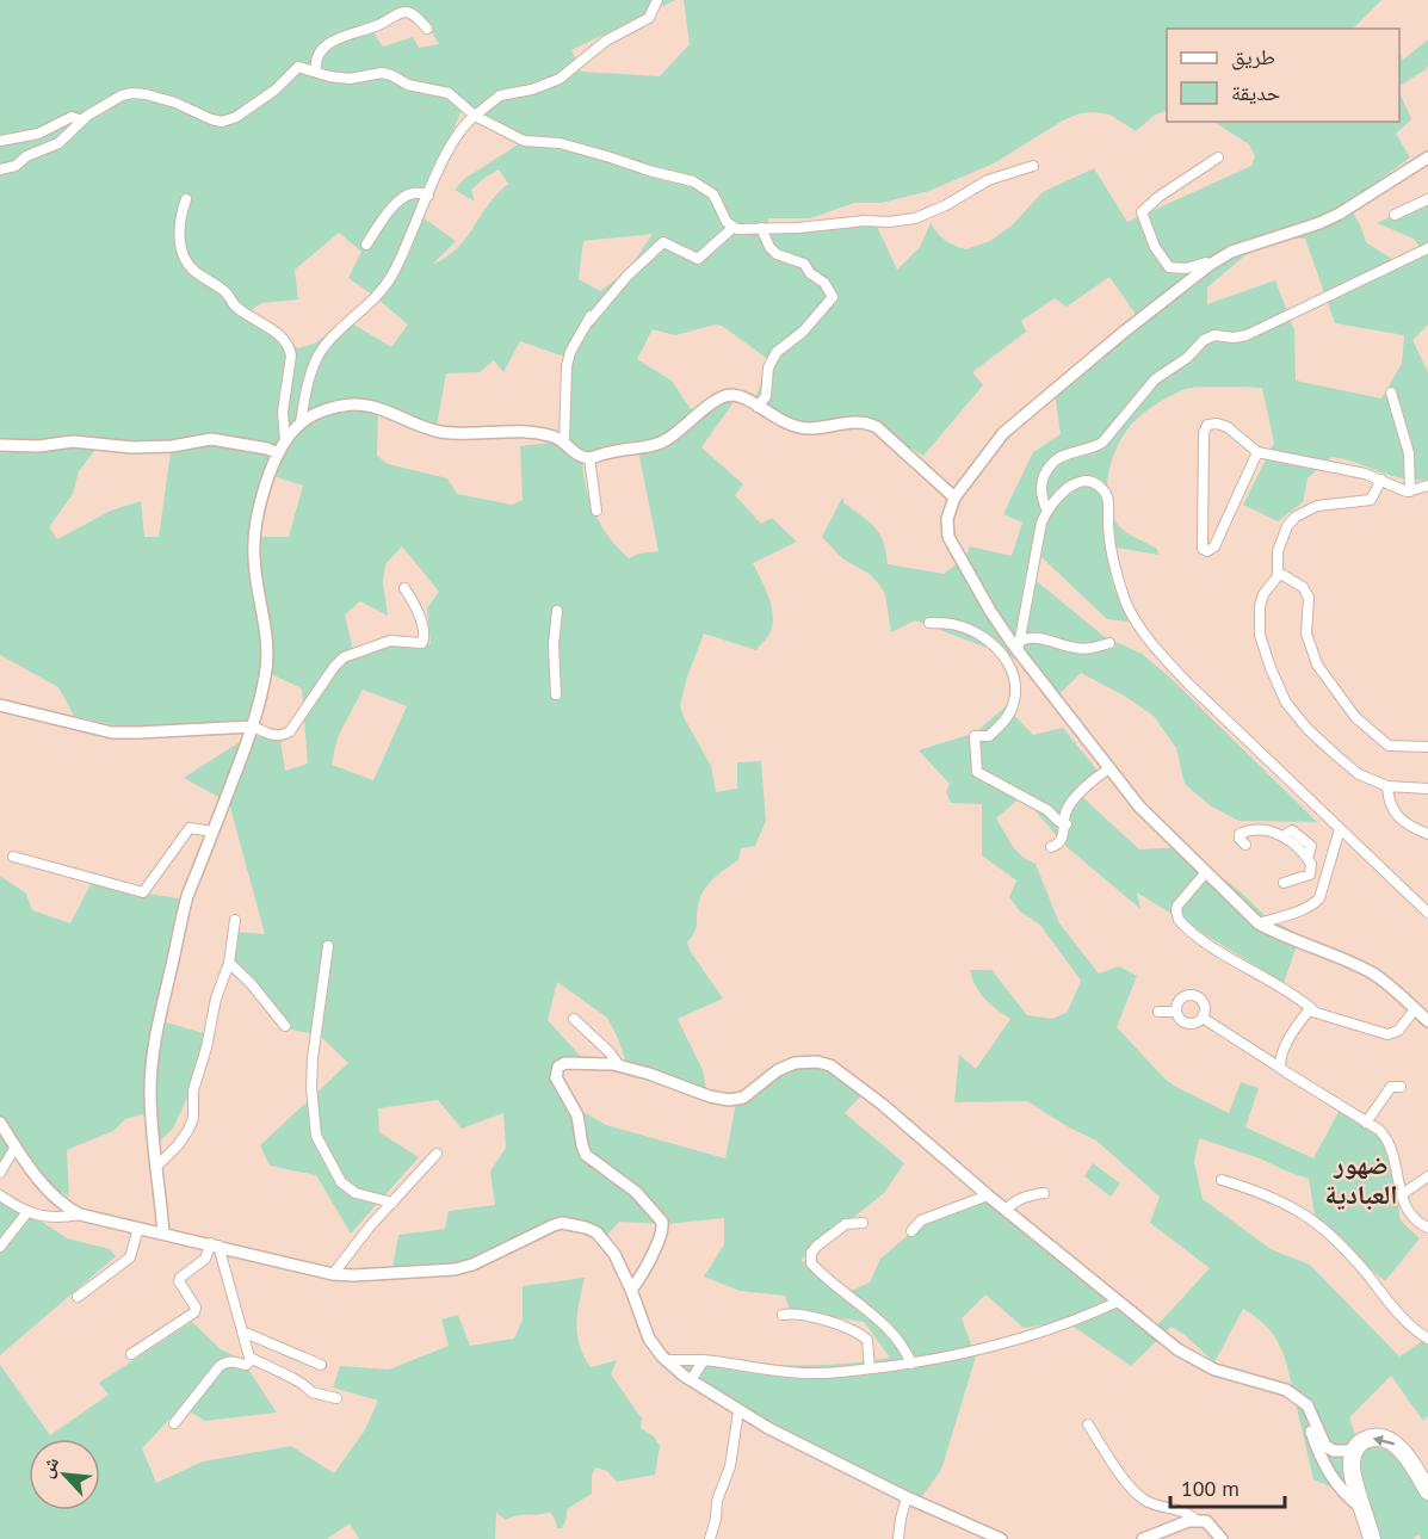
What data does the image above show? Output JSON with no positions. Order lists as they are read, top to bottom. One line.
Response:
{"districts":["ضهور العبادية"],"legend":["طريق","حديقة"],"scale_bar":"100 m","north":"top left"}
